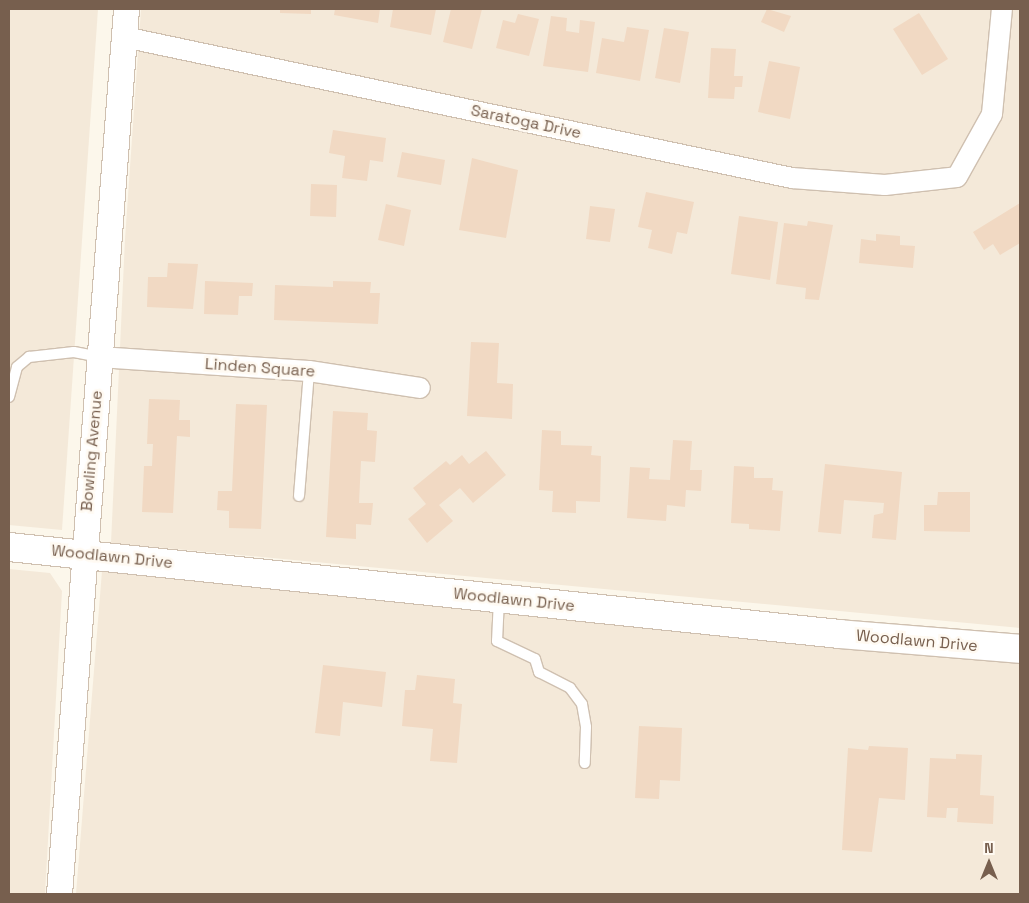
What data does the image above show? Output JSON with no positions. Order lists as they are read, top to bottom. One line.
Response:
{"streets":{"main road":["Woodlawn Drive"],"street":["Saratoga Drive","Linden Square","Bowling Avenue"]},"crossings":[["Saratoga Drive","Bowling Avenue"],["Linden Square","Bowling Avenue"],["Bowling Avenue","Woodlawn Drive"]],"north":"top"}
